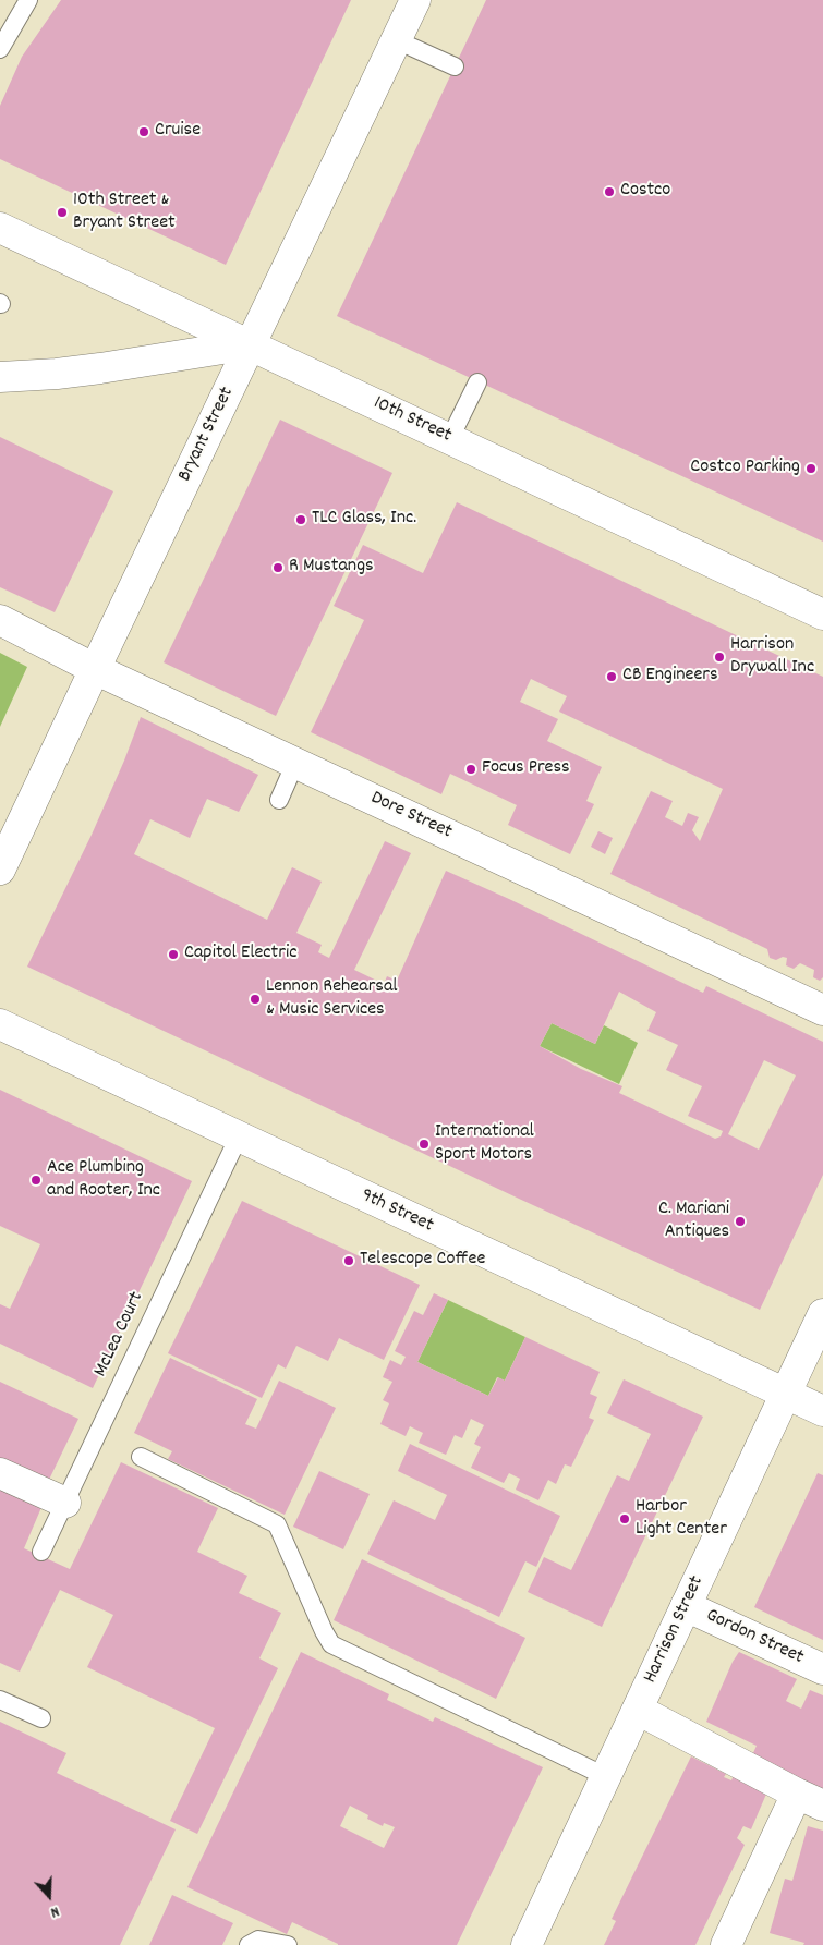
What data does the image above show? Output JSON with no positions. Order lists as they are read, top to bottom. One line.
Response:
{"streets":{"main road":["10th Street","Bryant Street","Dore Street","9th Street","Harrison Street","Gordon Street"],"lane":["McLea Court"]},"crossings":[["10th Street","Bryant Street"],["Bryant Street","Dore Street"],["9th Street","McLea Court"],["9th Street","Harrison Street"],["Harrison Street","Gordon Street"]],"places":["Cruise","Costco","10th Street & Bryant Street","Costco Parking","TLC Glass, Inc.","R Mustangs","Harrison Drywall Inc","CB Engineers","Focus Press","Capitol Electric","Lennon Rehearsal & Music Services","International Sport Motors","Ace Plumbing and Rooter, Inc","C. Mariani Antiques","Telescope Coffee","Harbor Light Center"],"north":"bottom"}
